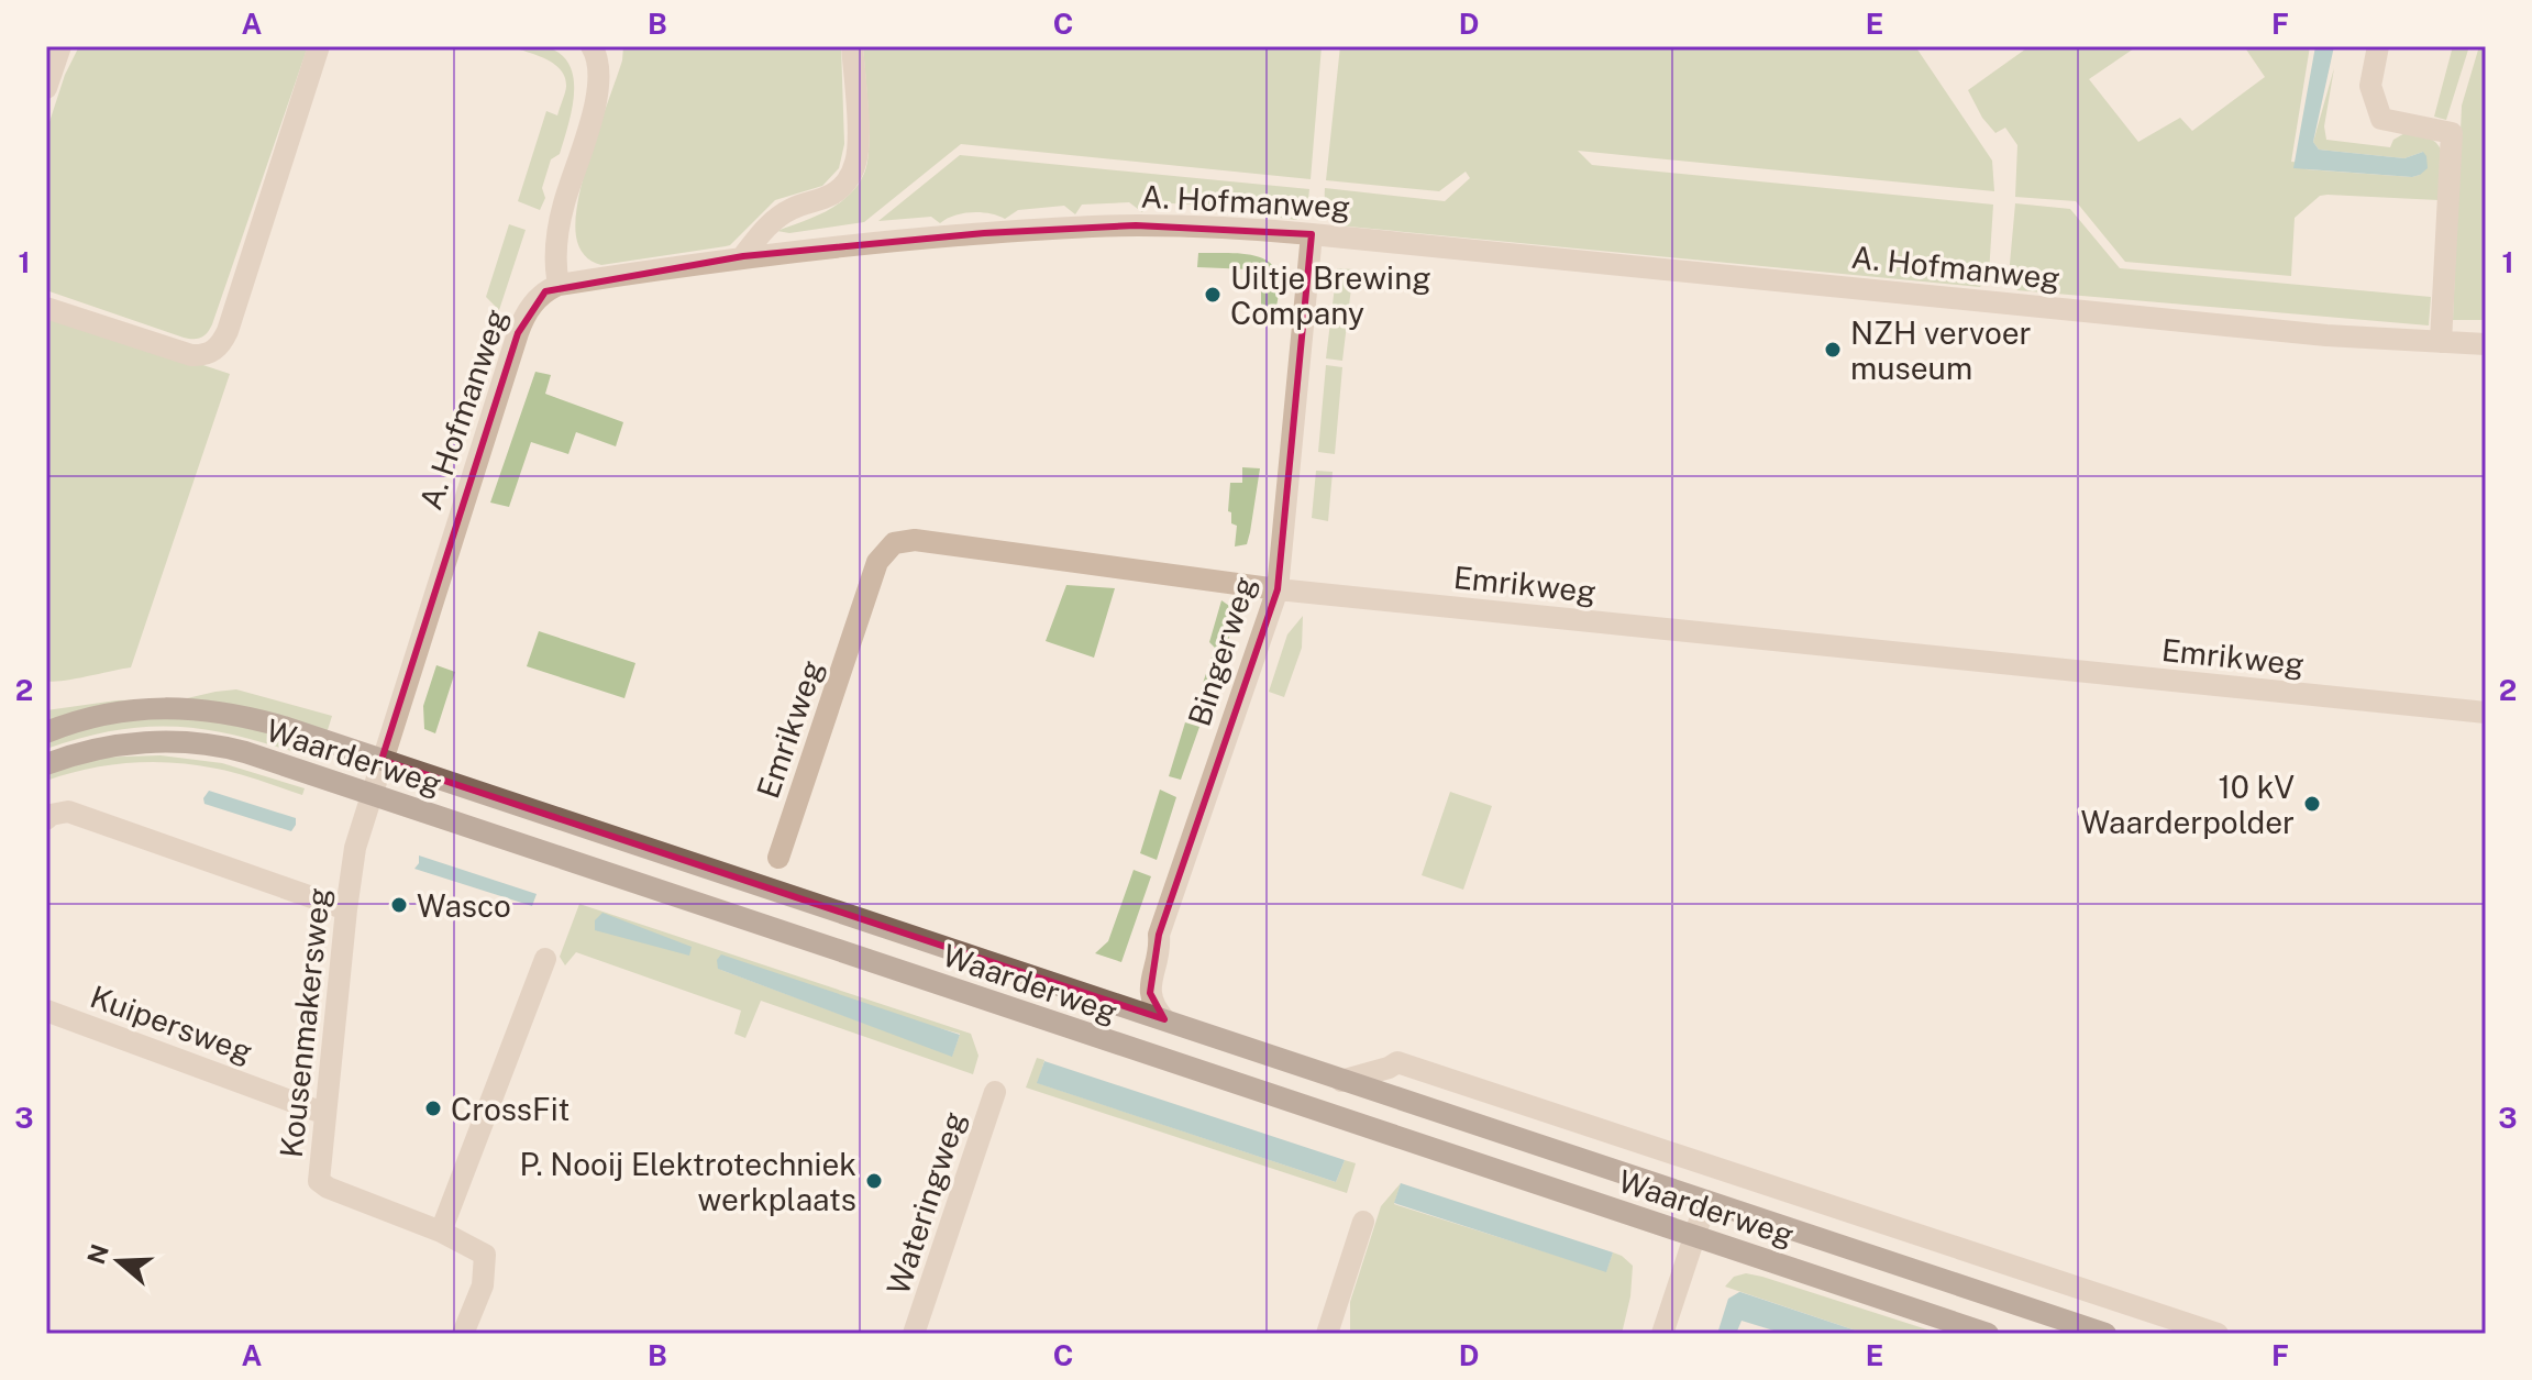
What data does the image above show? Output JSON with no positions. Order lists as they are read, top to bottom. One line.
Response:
{"streets":{"main road":["Waarderweg"],"street":["A. Hofmanweg","Emrikweg","Bingerweg","Kousenmakersweg","Kuipersweg","Wateringweg"]},"crossings":[["A. Hofmanweg","Bingerweg"],["A. Hofmanweg","Waarderweg"],["A. Hofmanweg","Kousenmakersweg"],["Emrikweg","Bingerweg"],["Bingerweg","Waarderweg"],["Waarderweg","Kousenmakersweg"],["Kousenmakersweg","Kuipersweg"]],"places":["Uiltje Brewing Company","NZH vervoer museum","10 kV Waarderpolder","Wasco","CrossFit","P. Nooij Elektrotechniek werkplaats"],"north":"left","grid":{"columns":["A","B","C","D","E","F"],"rows":["1","2","3"]}}
